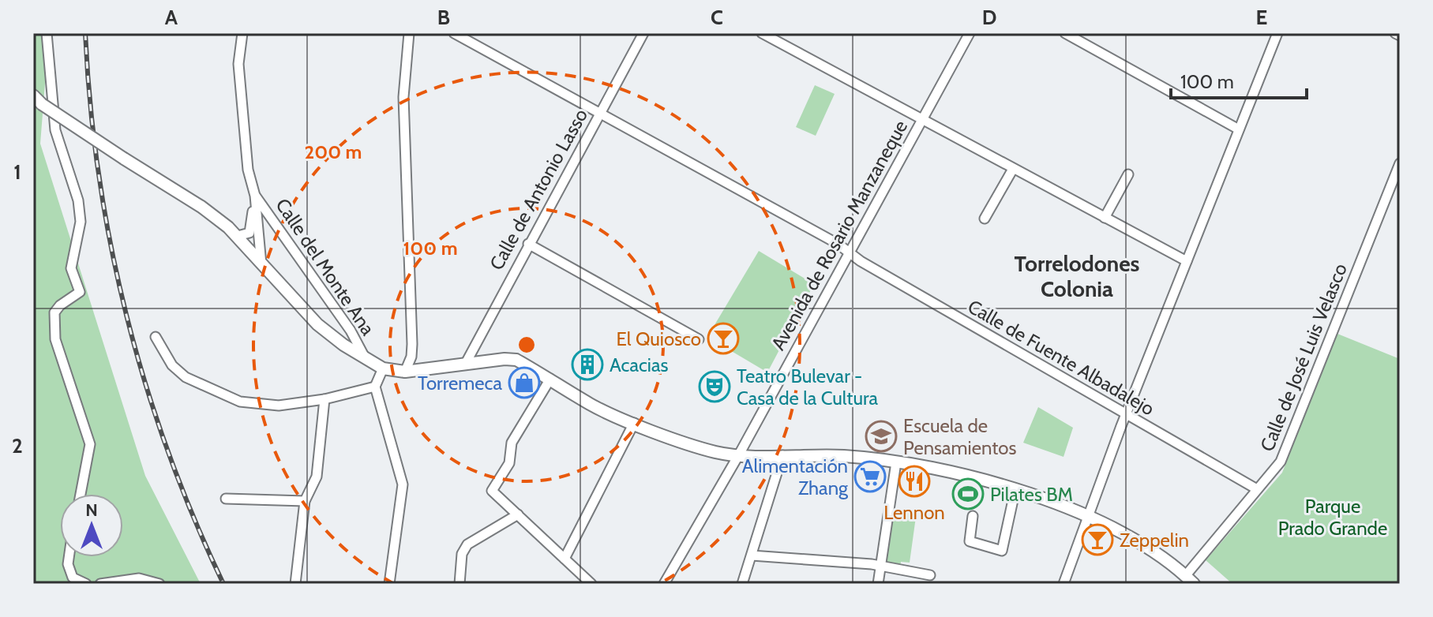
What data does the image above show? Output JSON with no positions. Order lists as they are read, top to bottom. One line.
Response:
{"streets":{"street":["Calle de Antonio Lasso","Avenida de Rosario Manzaneque","Calle del Monte Ana","Calle de Fuente Albadalejo","Calle de José Luis Velasco"]},"crossings":[["Calle de Antonio Lasso","Calle de Fuente Albadalejo"],["Avenida de Rosario Manzaneque","Calle de Fuente Albadalejo"],["Calle de Fuente Albadalejo","Calle de José Luis Velasco"]],"districts":["Torrelodones Colonia"],"parks":["Parque Prado Grande"],"places":{"bar":["El Quiosco","Zeppelin"],"building":["Acacias"],"shop":["Torremeca"],"theatre":["Teatro Bulevar - Casa de la Cultura"],"school or university":["Escuela de Pensamientos"],"supermarket":["Alimentación Zhang"],"restaurant":["Lennon"],"sports":["Pilates BM"]},"scale_bar":"100 m","north":"top","grid":{"columns":["A","B","C","D","E"],"rows":["1","2"]},"rings":["200 m","100 m"]}
